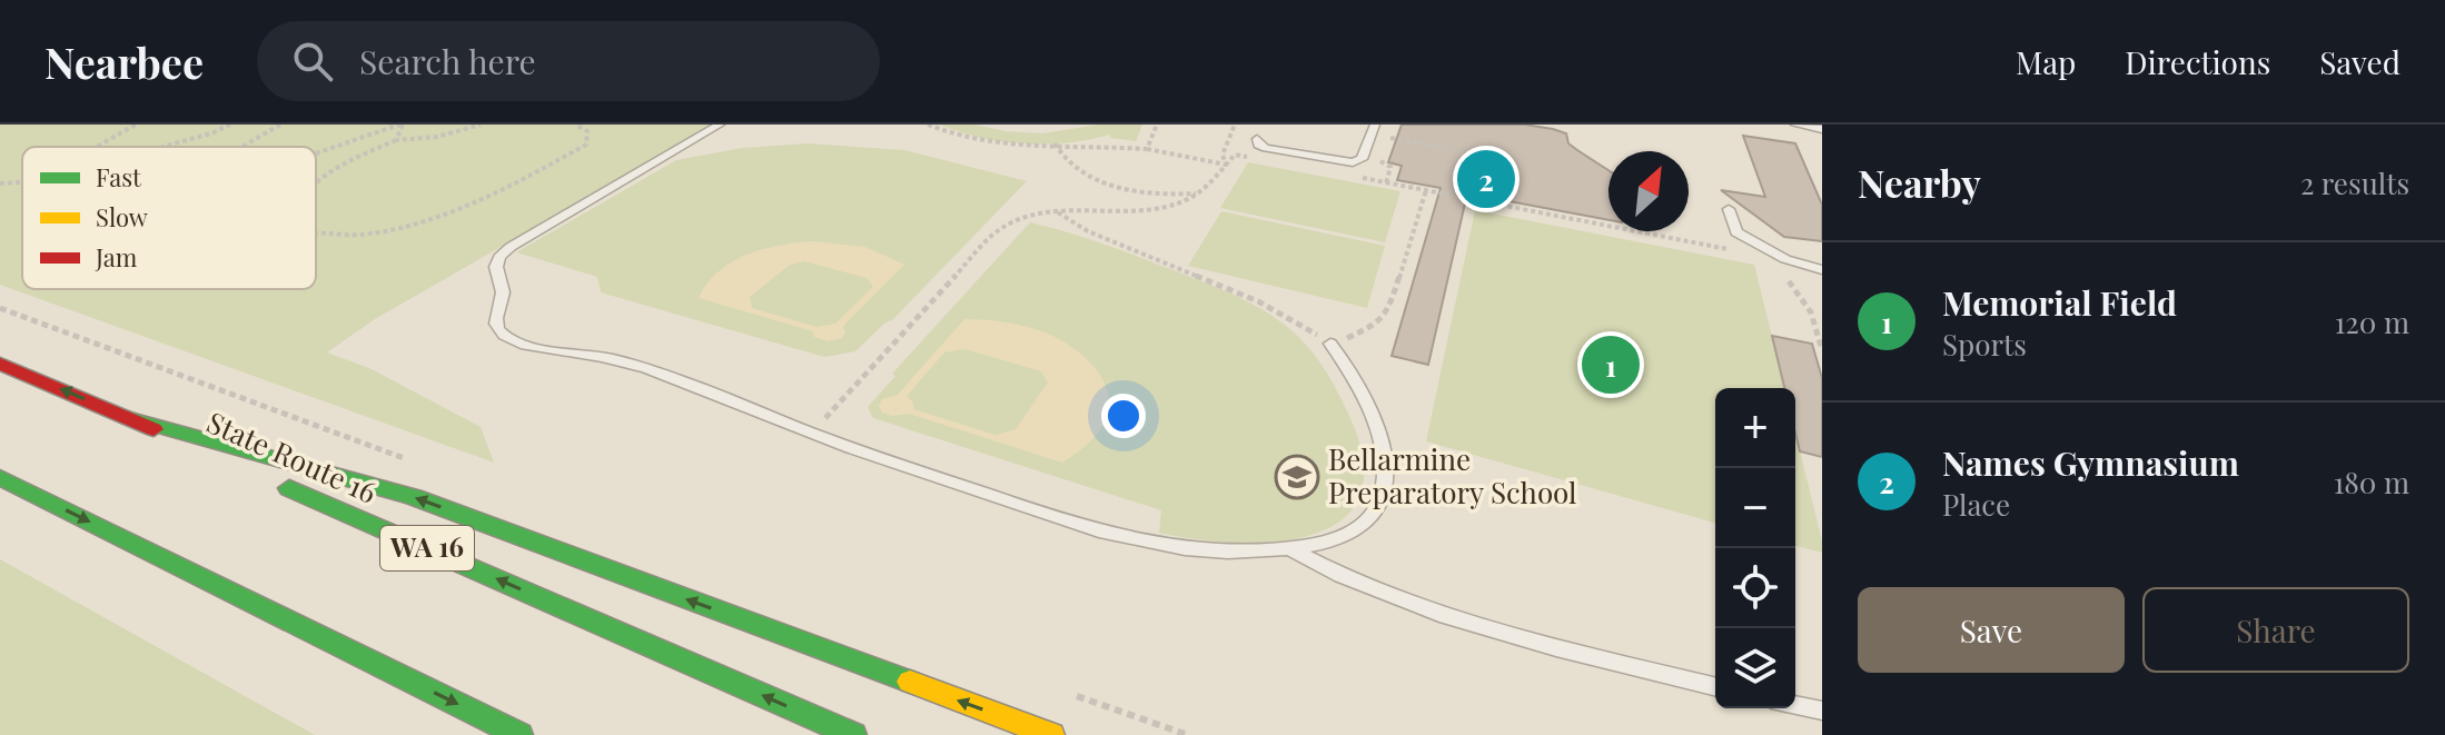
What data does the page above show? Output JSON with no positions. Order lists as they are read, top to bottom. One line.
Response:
{"streets":{"highway":["State Route 16","WA 16"]},"places":{"school or university":["Bellarmine Preparatory School"]},"legend":["Fast","Slow","Jam"],"north":"top right","page":{"header":"Nearbee","search":"Search here","nav":["Map","Directions","Saved"],"heading":["Nearby","2 results"],"pins":["2","1"],"list":[{"mark":"1","name":"Memorial Field","note":"Sports","value":"120 m"},{"mark":"2","name":"Names Gymnasium","note":"Place","value":"180 m"}],"map_buttons":["+","−"],"buttons":["Save","Share"]}}
